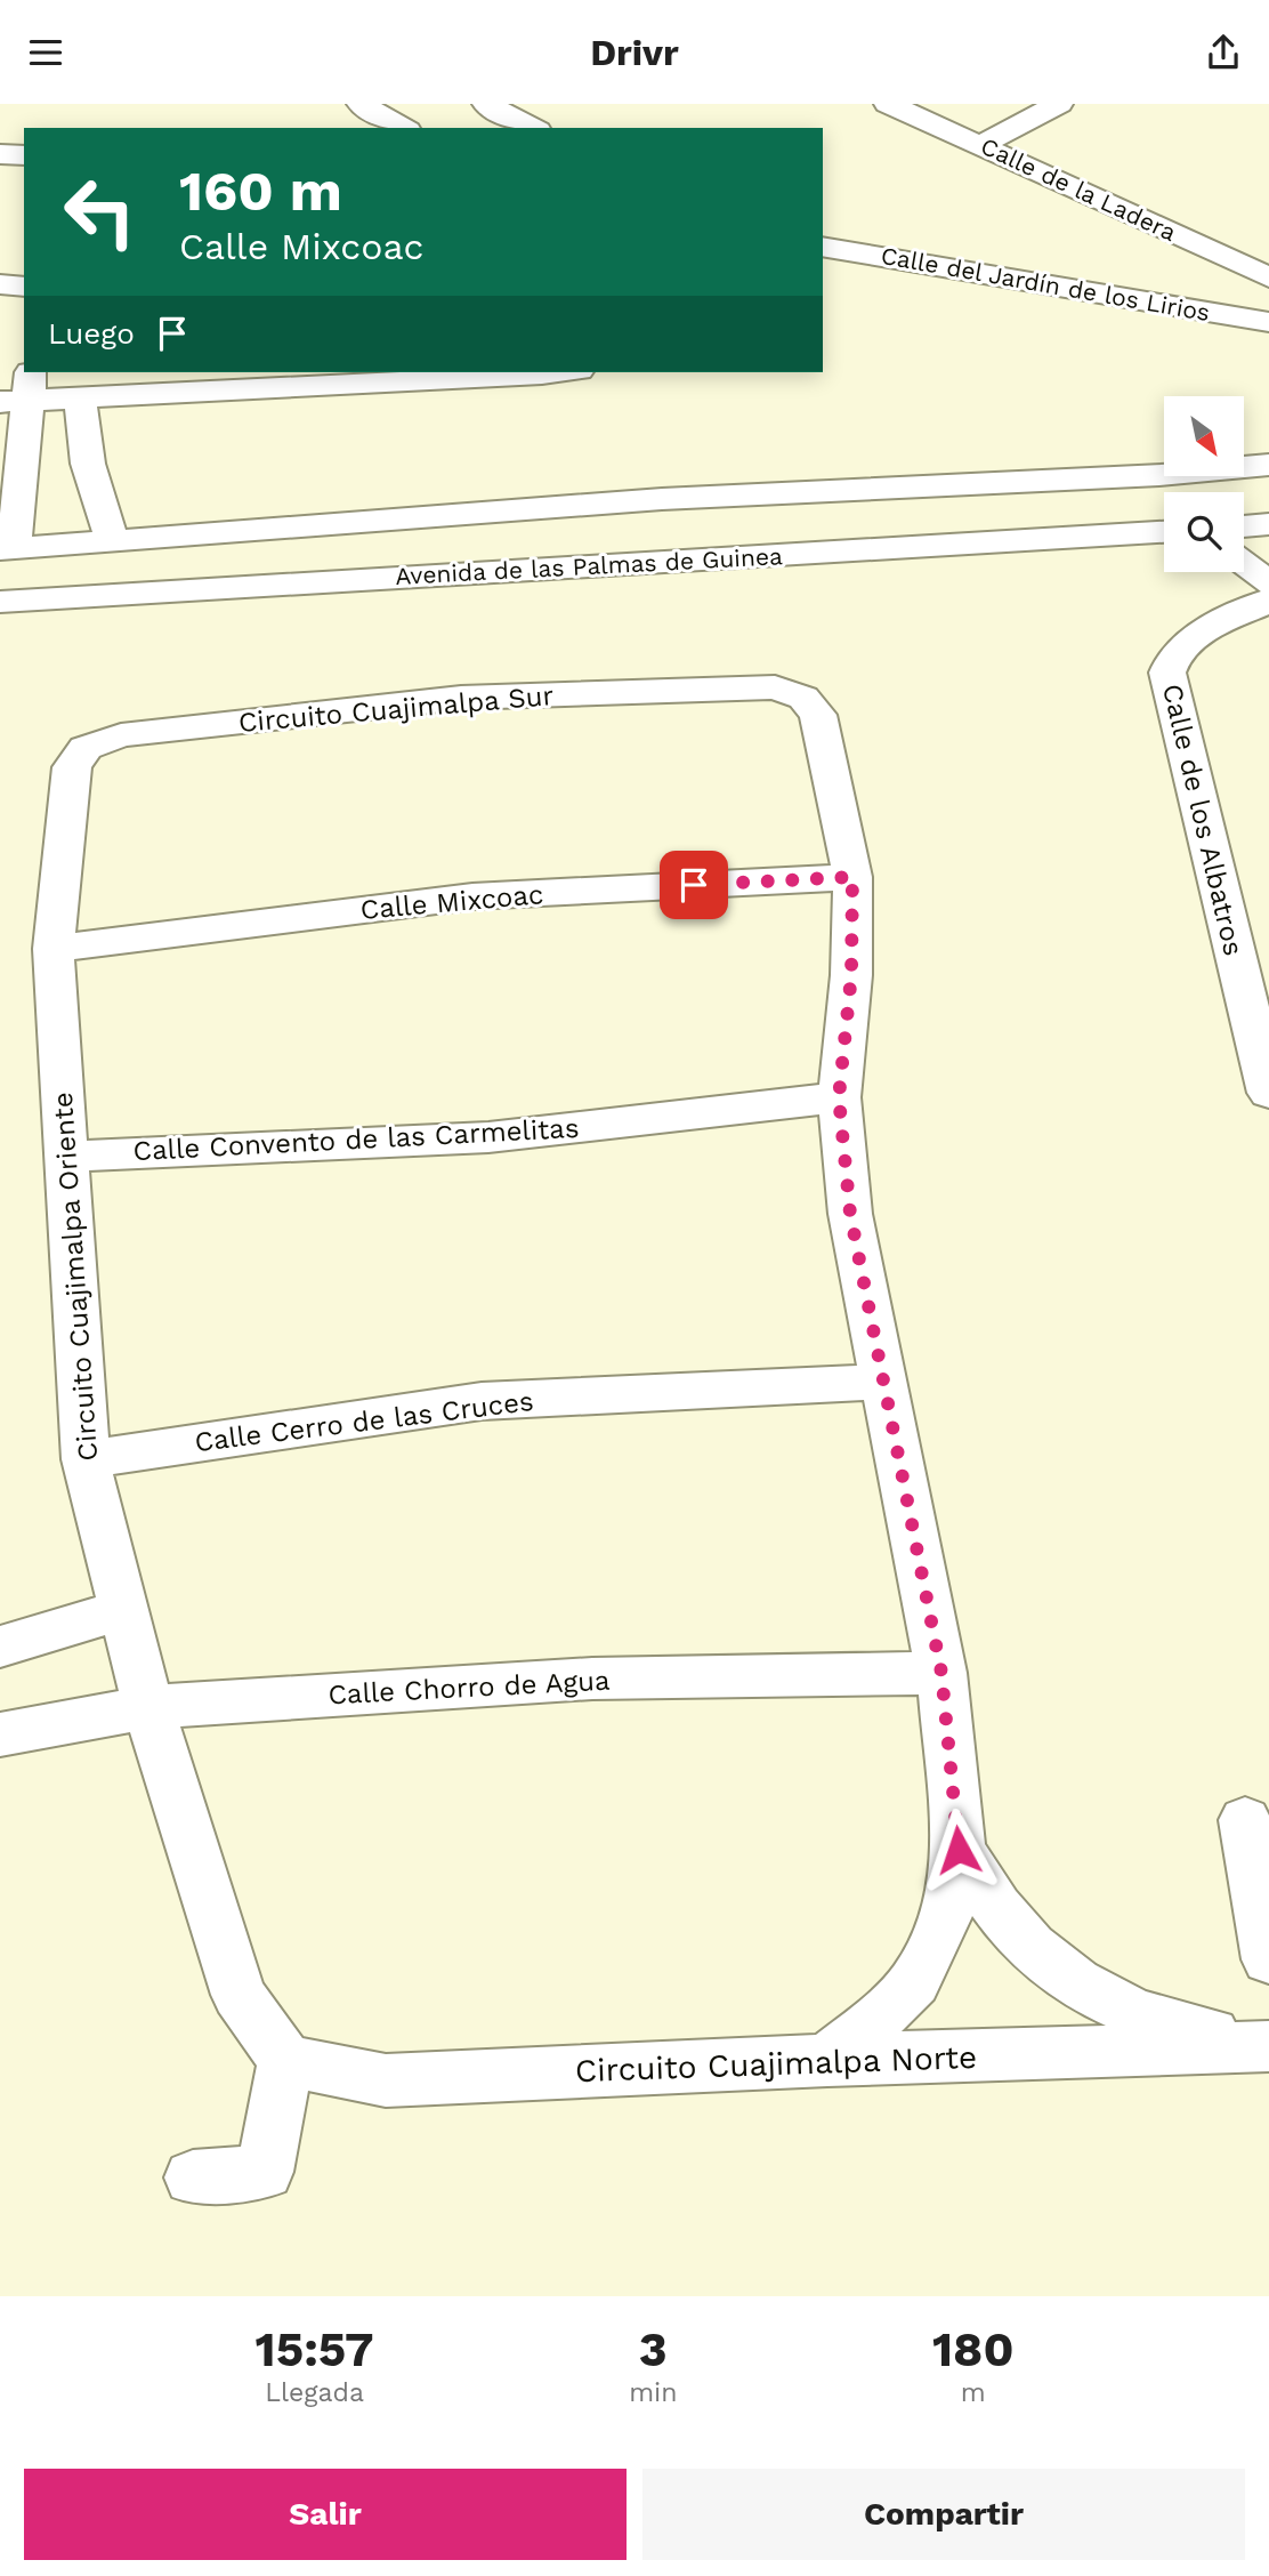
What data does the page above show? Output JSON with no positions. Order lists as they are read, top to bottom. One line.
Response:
{"streets":{"street":["Calle de la Ladera","Calle del Jardín de los Lirios","Avenida de las Palmas de Guinea","Circuito Cuajimalpa Sur","Calle de los Albatros","Calle Mixcoac","Calle Convento de las Carmelitas","Circuito Cuajimalpa Oriente","Calle Cerro de las Cruces","Calle Chorro de Agua","Circuito Cuajimalpa Norte"]},"crossings":[["Circuito Cuajimalpa Sur","Calle Mixcoac"],["Circuito Cuajimalpa Sur","Circuito Cuajimalpa Oriente"],["Calle Mixcoac","Circuito Cuajimalpa Oriente"],["Calle Convento de las Carmelitas","Circuito Cuajimalpa Oriente"],["Circuito Cuajimalpa Oriente","Calle Cerro de las Cruces"],["Circuito Cuajimalpa Oriente","Calle Chorro de Agua"],["Circuito Cuajimalpa Oriente","Circuito Cuajimalpa Norte"]],"north":"bottom right","page":{"header":"Drivr","turn":["160 m","Calle Mixcoac"],"then":"Luego","eta":["15:57","Llegada","3","min","180","m"],"buttons":["Salir","Compartir"]}}
